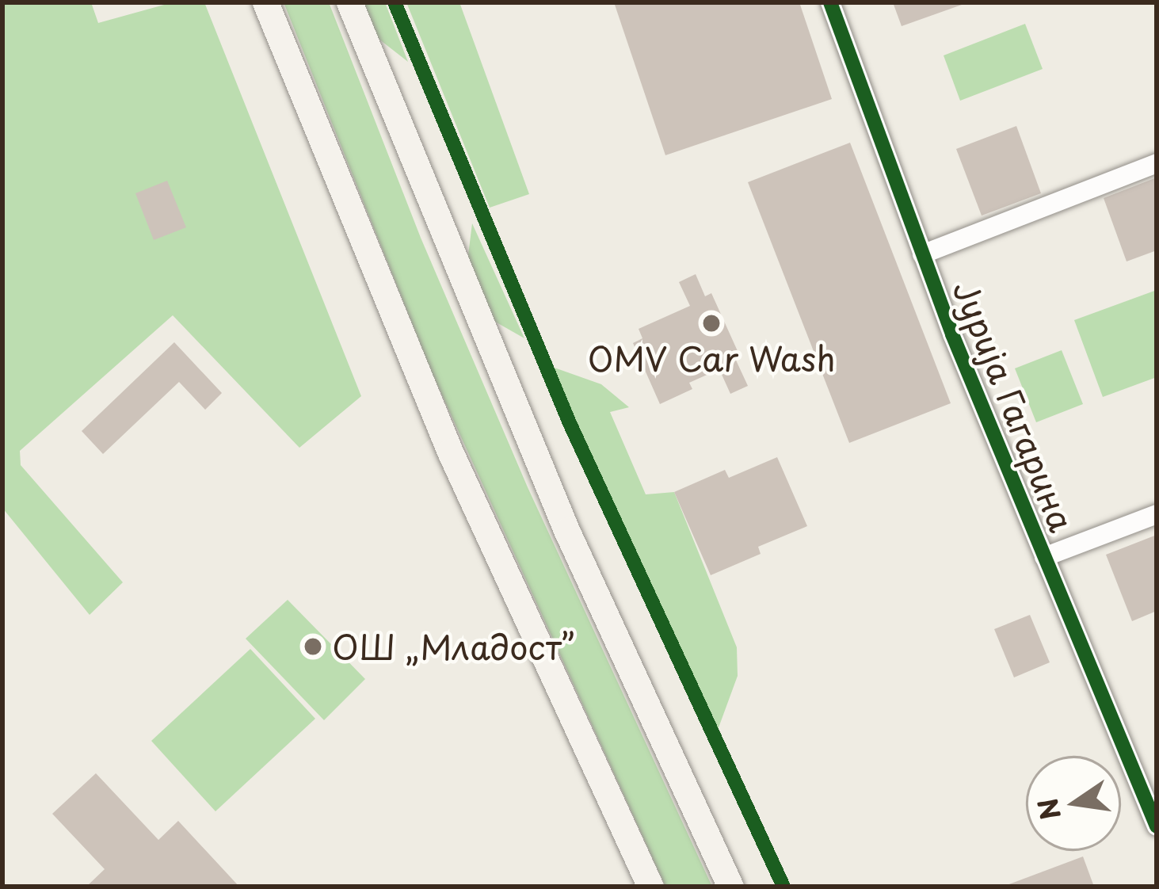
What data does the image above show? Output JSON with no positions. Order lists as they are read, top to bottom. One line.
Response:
{"streets":{"street":["Јурија Гагарина"]},"places":["OMV Car Wash","ОШ „Младост”"],"north":"left"}
